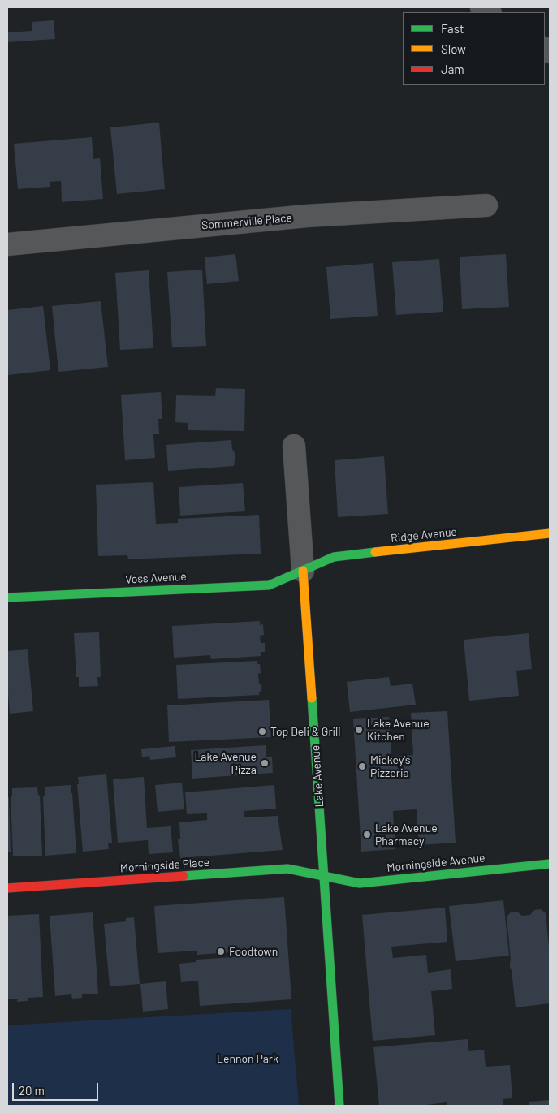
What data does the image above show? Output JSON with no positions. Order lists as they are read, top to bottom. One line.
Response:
{"streets":{"street":["Sommerville Place","Ridge Avenue","Voss Avenue","Lake Avenue","Morningside Avenue","Morningside Place"]},"crossings":[["Ridge Avenue","Voss Avenue"],["Ridge Avenue","Lake Avenue"],["Voss Avenue","Lake Avenue"],["Lake Avenue","Morningside Avenue"],["Lake Avenue","Morningside Place"],["Morningside Avenue","Morningside Place"]],"parks":["Lennon Park"],"places":["Lake Avenue Kitchen","Top Deli & Grill","Lake Avenue Pizza","Mickey's Pizzeria","Lake Avenue Pharmacy","Foodtown"],"legend":["Fast","Slow","Jam"],"scale_bar":"20 m"}
